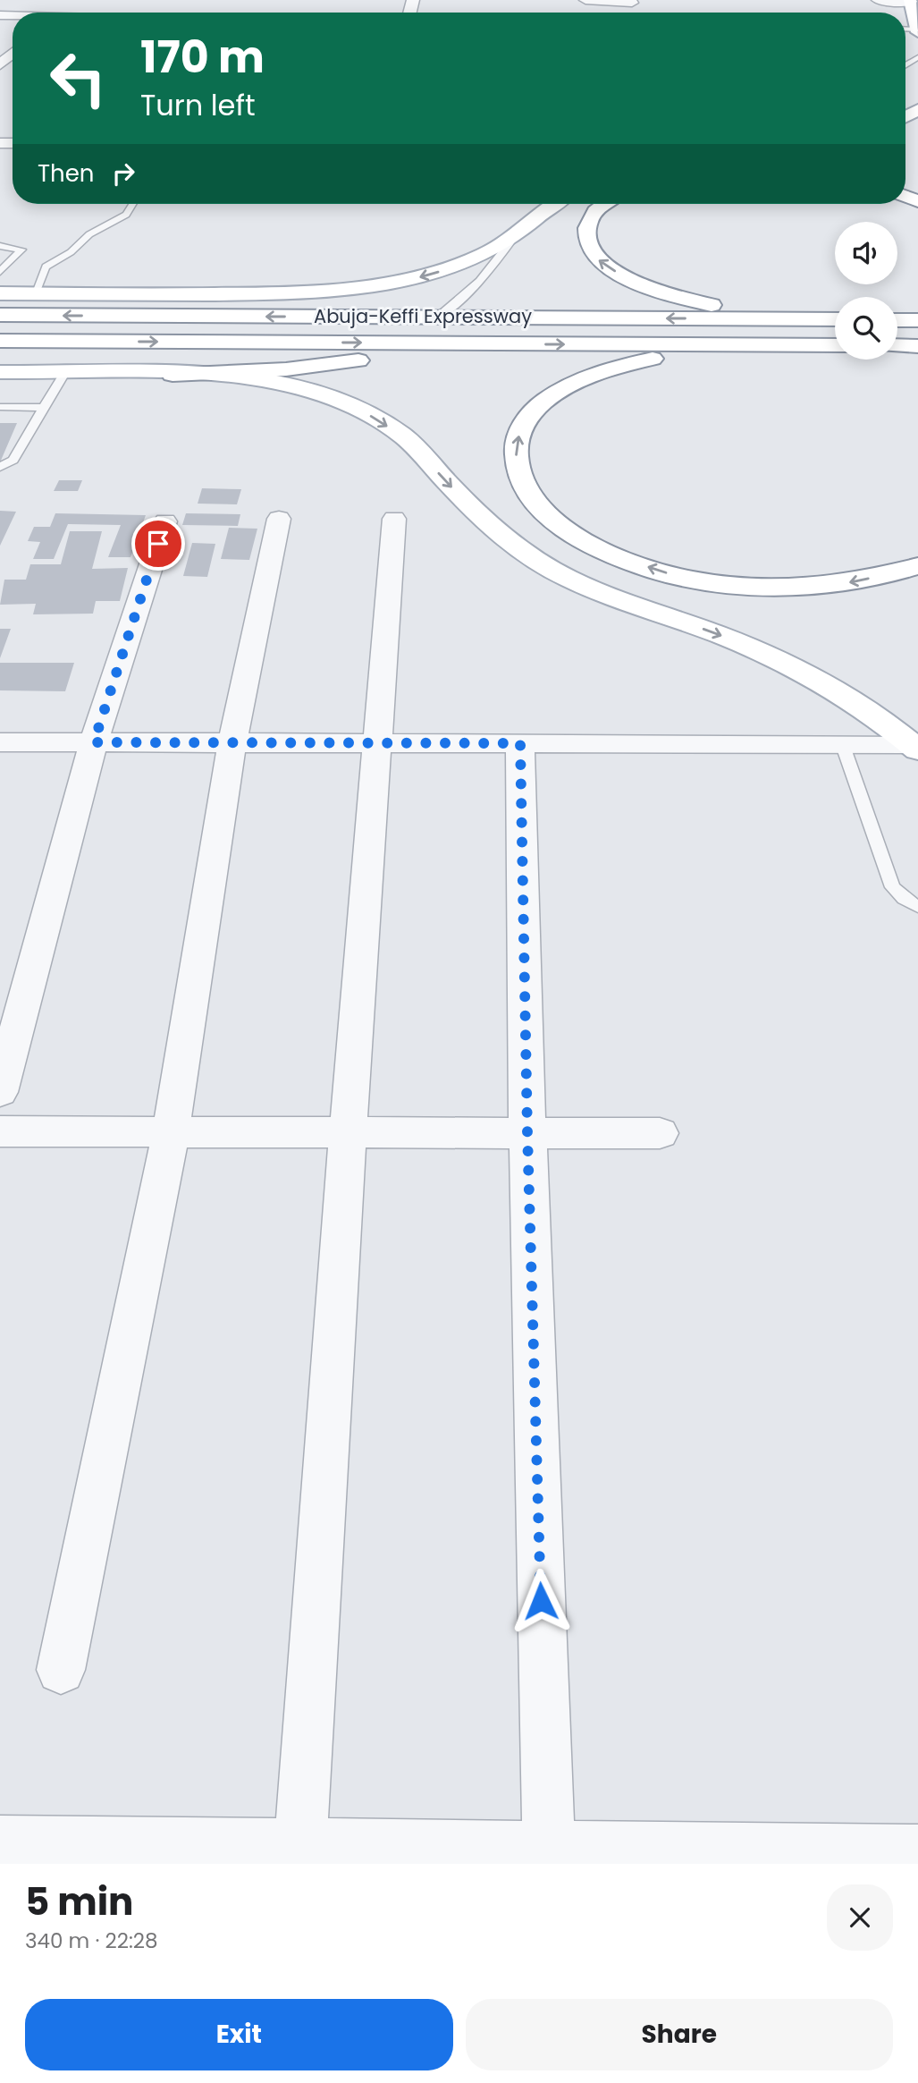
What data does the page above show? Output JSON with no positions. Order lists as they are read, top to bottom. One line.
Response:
{"streets":{"main road":["Abuja-Keffi Expressway"]},"page":{"turn":["170 m","Turn left"],"then":"Then","heading":["5 min","340 m · 22:28"],"buttons":["Exit","Share"]}}
